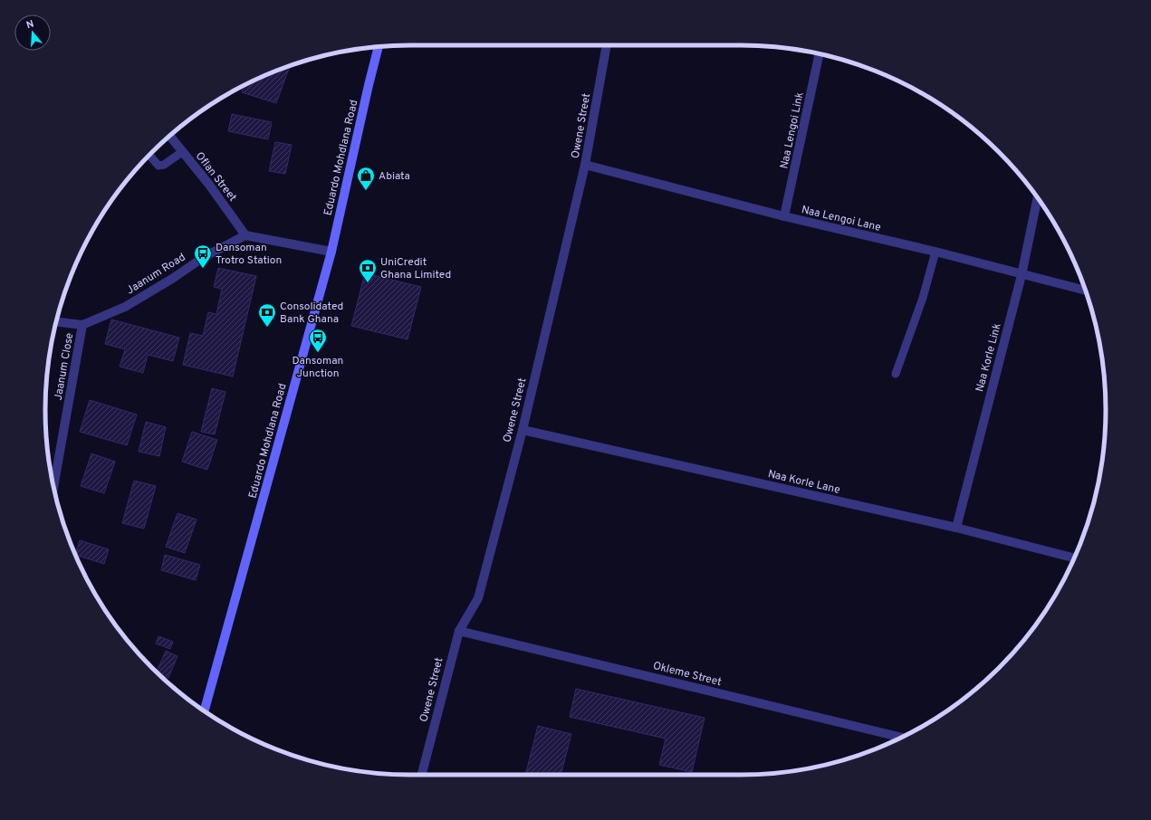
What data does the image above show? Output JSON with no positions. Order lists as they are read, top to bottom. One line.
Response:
{"streets":{"main road":["Eduardo Mohdlana Road"],"street":["Owene Street","Naa Lengoi Link","Oflan Street","Naa Lengoi Lane","Jaanum Road","Naa Korle Link","Jaanum Close","Naa Korle Lane","Okleme Street"]},"crossings":[["Owene Street","Naa Lengoi Lane"],["Owene Street","Naa Korle Lane"],["Owene Street","Okleme Street"],["Naa Lengoi Link","Naa Lengoi Lane"],["Oflan Street","Jaanum Road"],["Naa Lengoi Lane","Naa Korle Link"],["Jaanum Road","Jaanum Close"],["Naa Korle Link","Naa Korle Lane"]],"places":{"shop":["Abiata"],"bus stop":["Dansoman Trotro Station","Dansoman Junction"],"bank":["UniCredit Ghana Limited","Consolidated Bank Ghana"]},"north":"top"}
